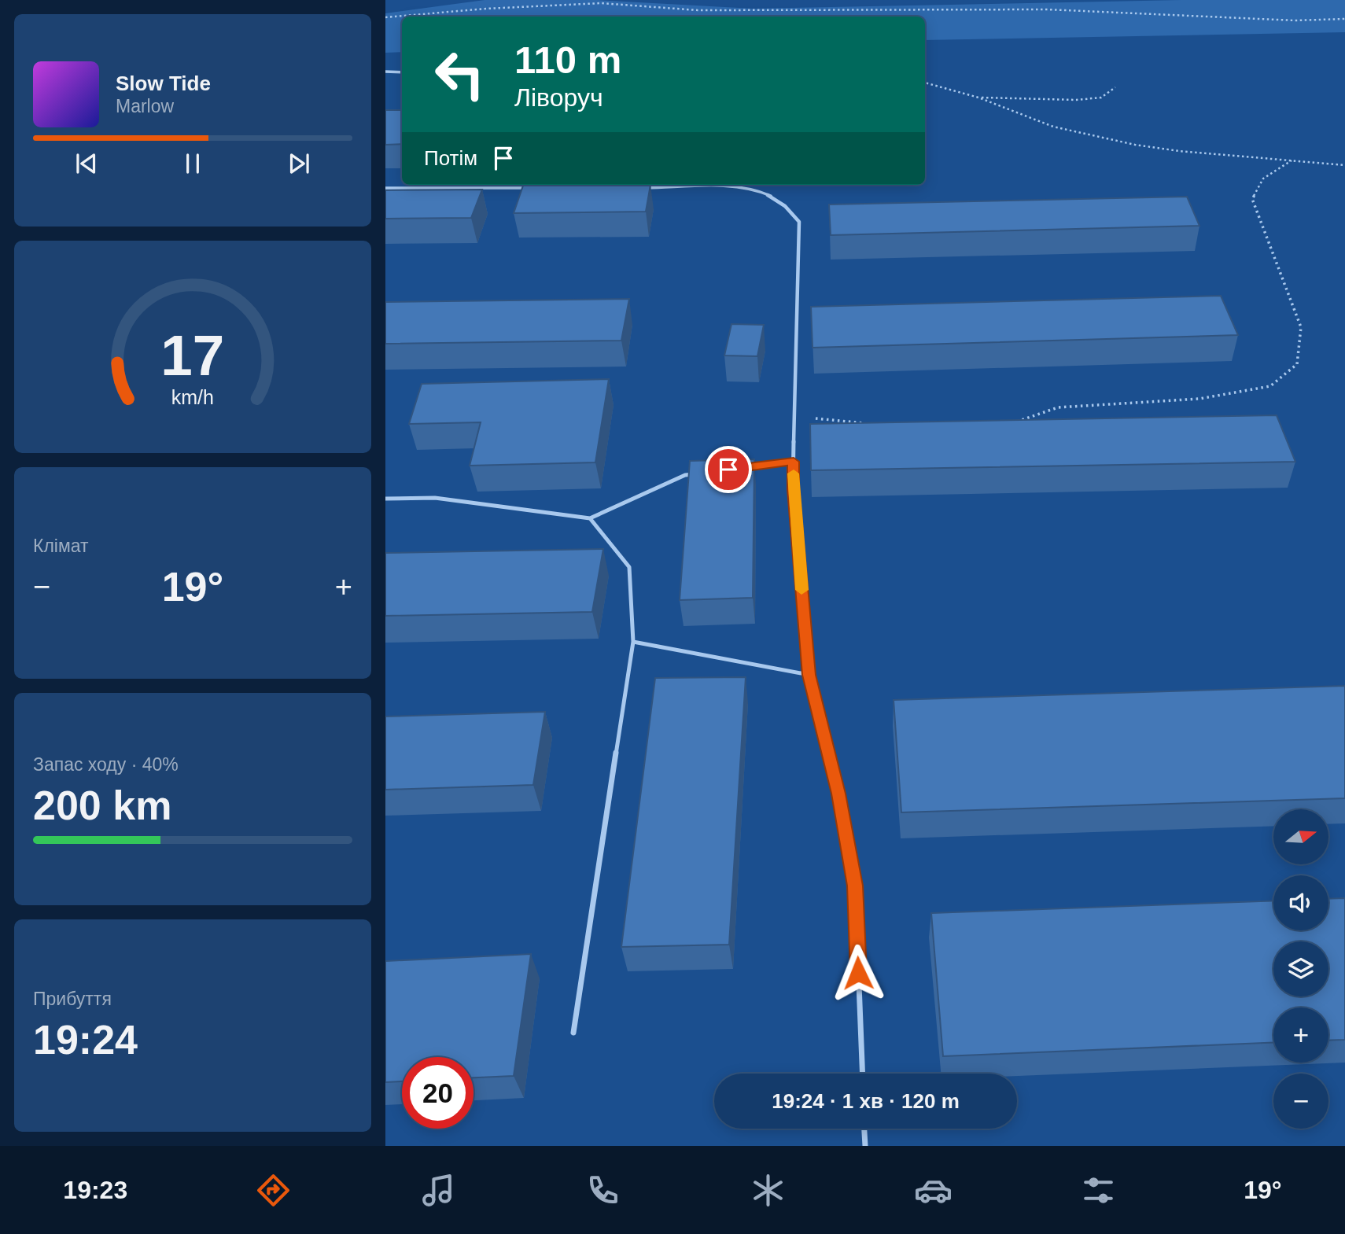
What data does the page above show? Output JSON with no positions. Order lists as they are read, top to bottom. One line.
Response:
{"north":"right","page":{"turn":["110 m","Ліворуч"],"song":["Slow Tide","Marlow"],"then":"Потім","tile":["Клімат",["Запас ходу · 40%","200 km"],["Прибуття","19:24"]],"heat":["−","19°","+"],"map_buttons":["+","−"],"limit":"20","trip":"19:24 · 1 хв · 120 m","tabs":["19:23","19°"],"gauge":["17","km/h"]}}
